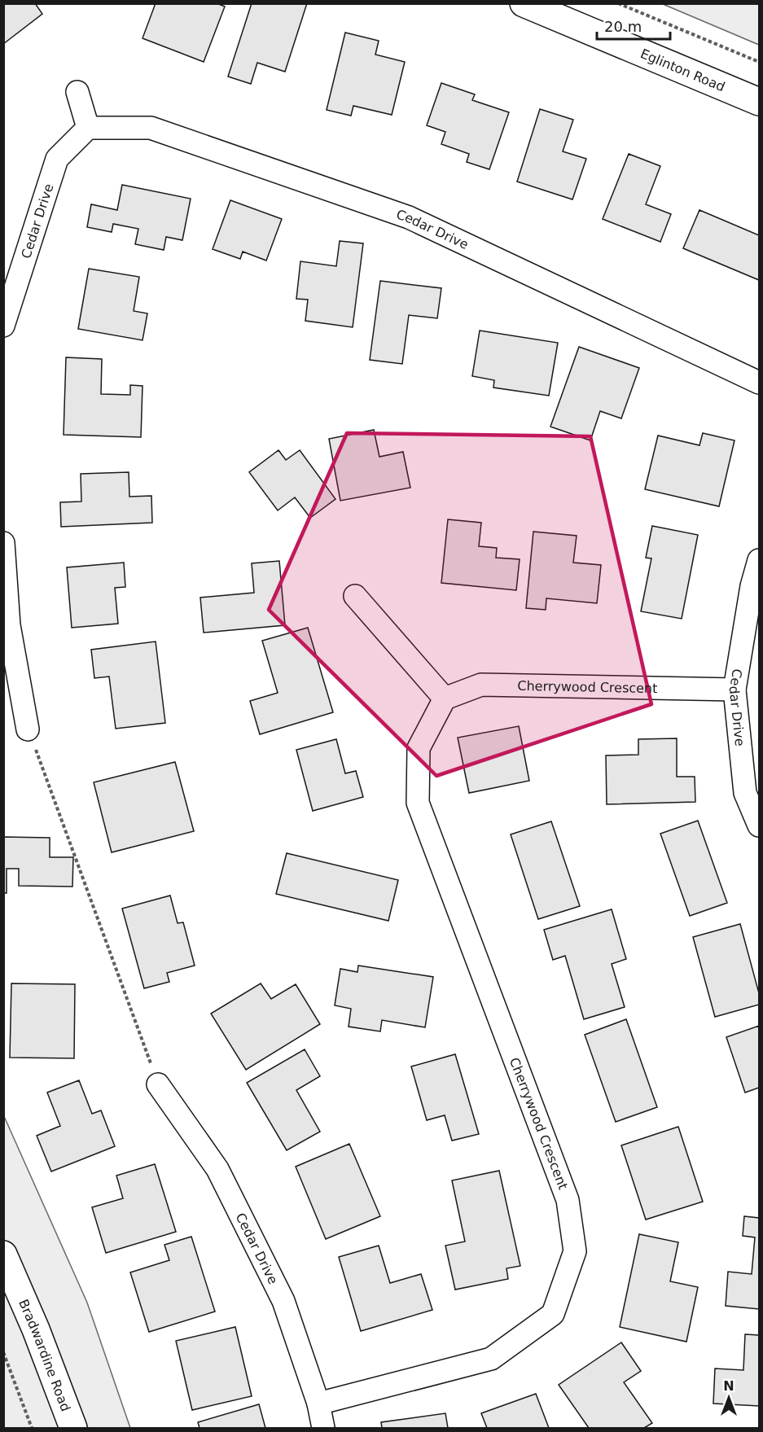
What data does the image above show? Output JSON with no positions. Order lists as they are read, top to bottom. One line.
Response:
{"streets":{"main road":["Eglinton Road","Bradwardine Road"],"street":["Cedar Drive","Cherrywood Crescent"]},"crossings":[["Cedar Drive","Cherrywood Crescent"]],"scale_bar":"20 m","north":"top"}
